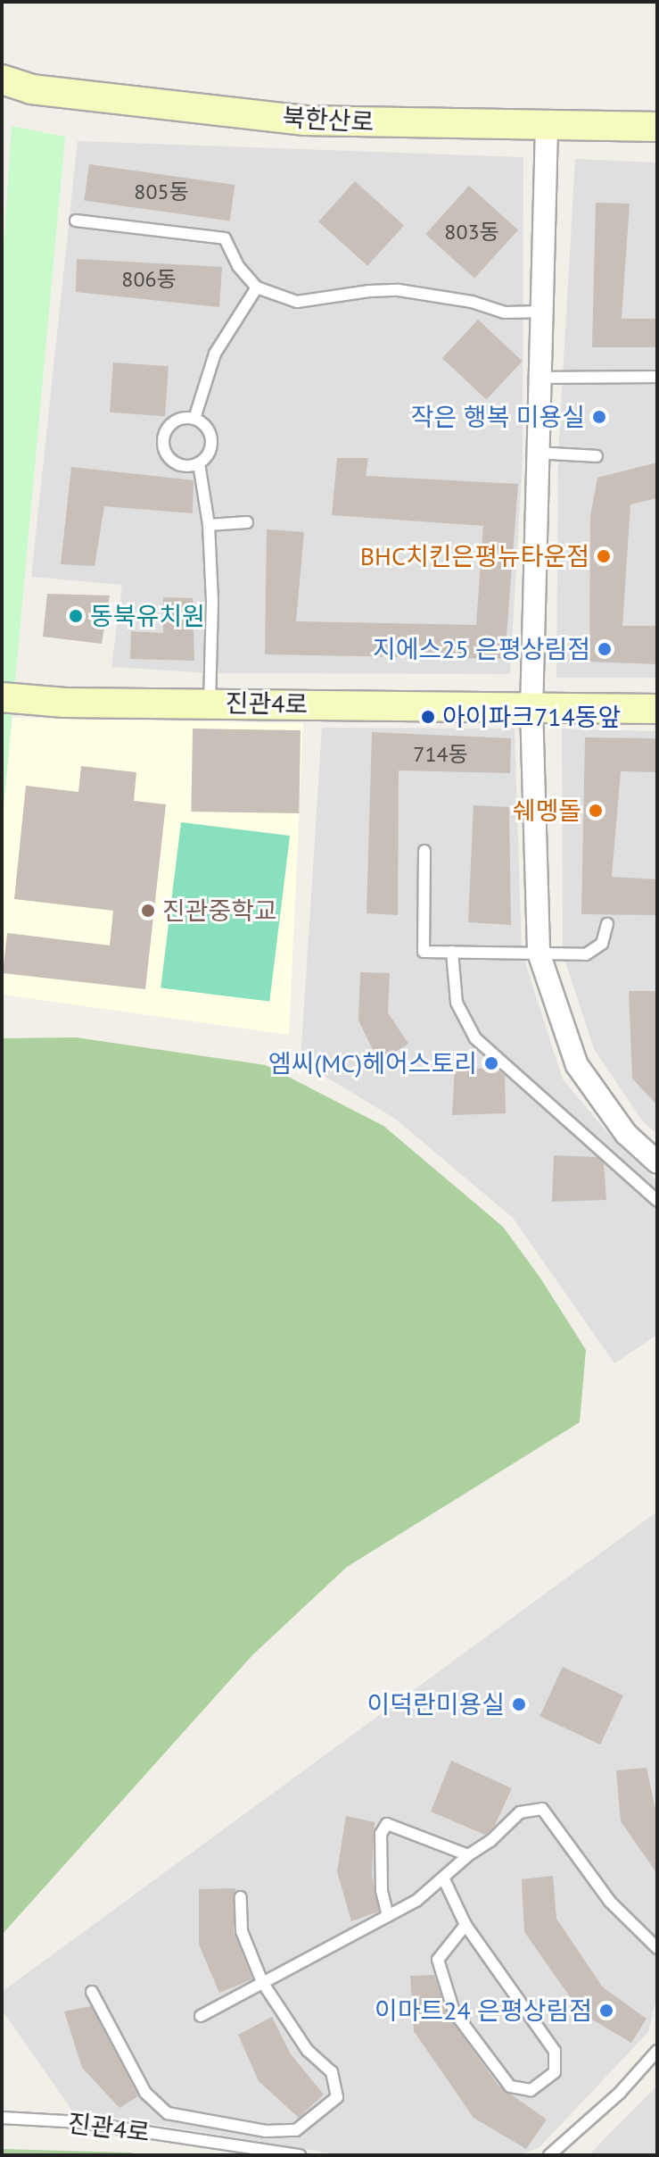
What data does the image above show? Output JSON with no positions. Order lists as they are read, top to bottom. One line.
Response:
{"streets":{"street":["북한산로","진관4로"]},"places":["작은 행복 미용실","BHC치킨은평뉴타운점","동북유치원","지에스25 은평상림점","아이파크714동앞","쉐멩돌","진관중학교","엠씨(MC)헤어스토리","이덕란미용실","이마트24 은평상림점"],"house_numbers":["805동","803동","806동","714동"]}
